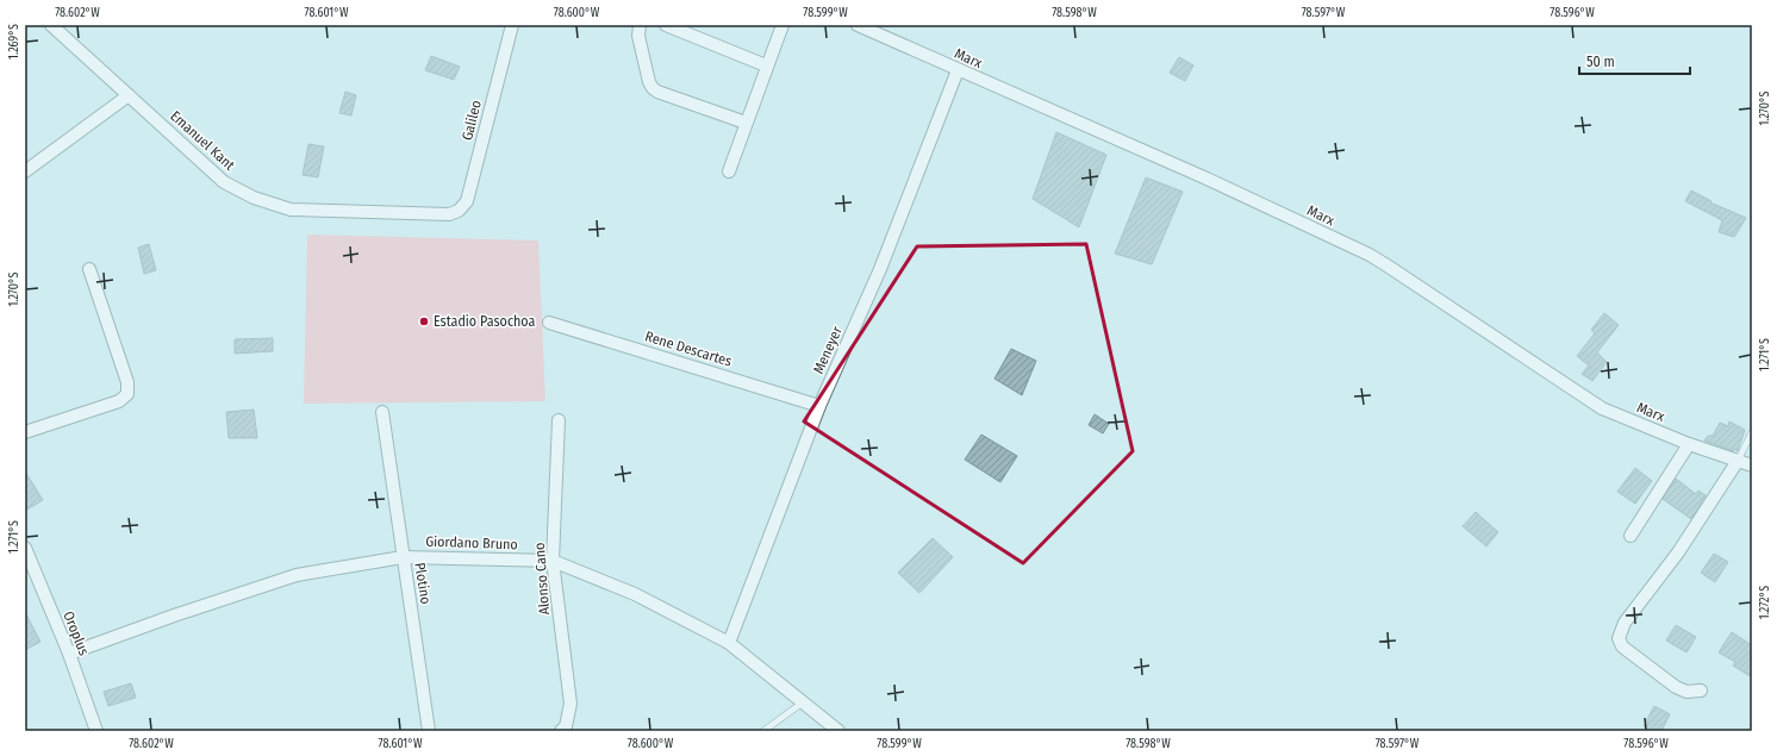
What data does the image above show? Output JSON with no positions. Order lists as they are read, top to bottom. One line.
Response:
{"streets":{"street":["Marx","Galileo","Emanuel Kant","Rene Descartes","Meneyer","Giordano Bruno","Alonso Cano","Plotino","Oroplus"]},"crossings":[["Marx","Meneyer"],["Galileo","Emanuel Kant"],["Rene Descartes","Meneyer"],["Meneyer","Giordano Bruno"],["Giordano Bruno","Alonso Cano"],["Giordano Bruno","Plotino"],["Giordano Bruno","Oroplus"]],"places":["Estadio Pasochoa"],"scale_bar":"50 m","coordinates":["78.602°W","78.601°W","78.600°W","78.599°W","78.598°W","78.597°W","78.596°W","1.269°S","1.270°S","1.271°S","1.272°S"]}
